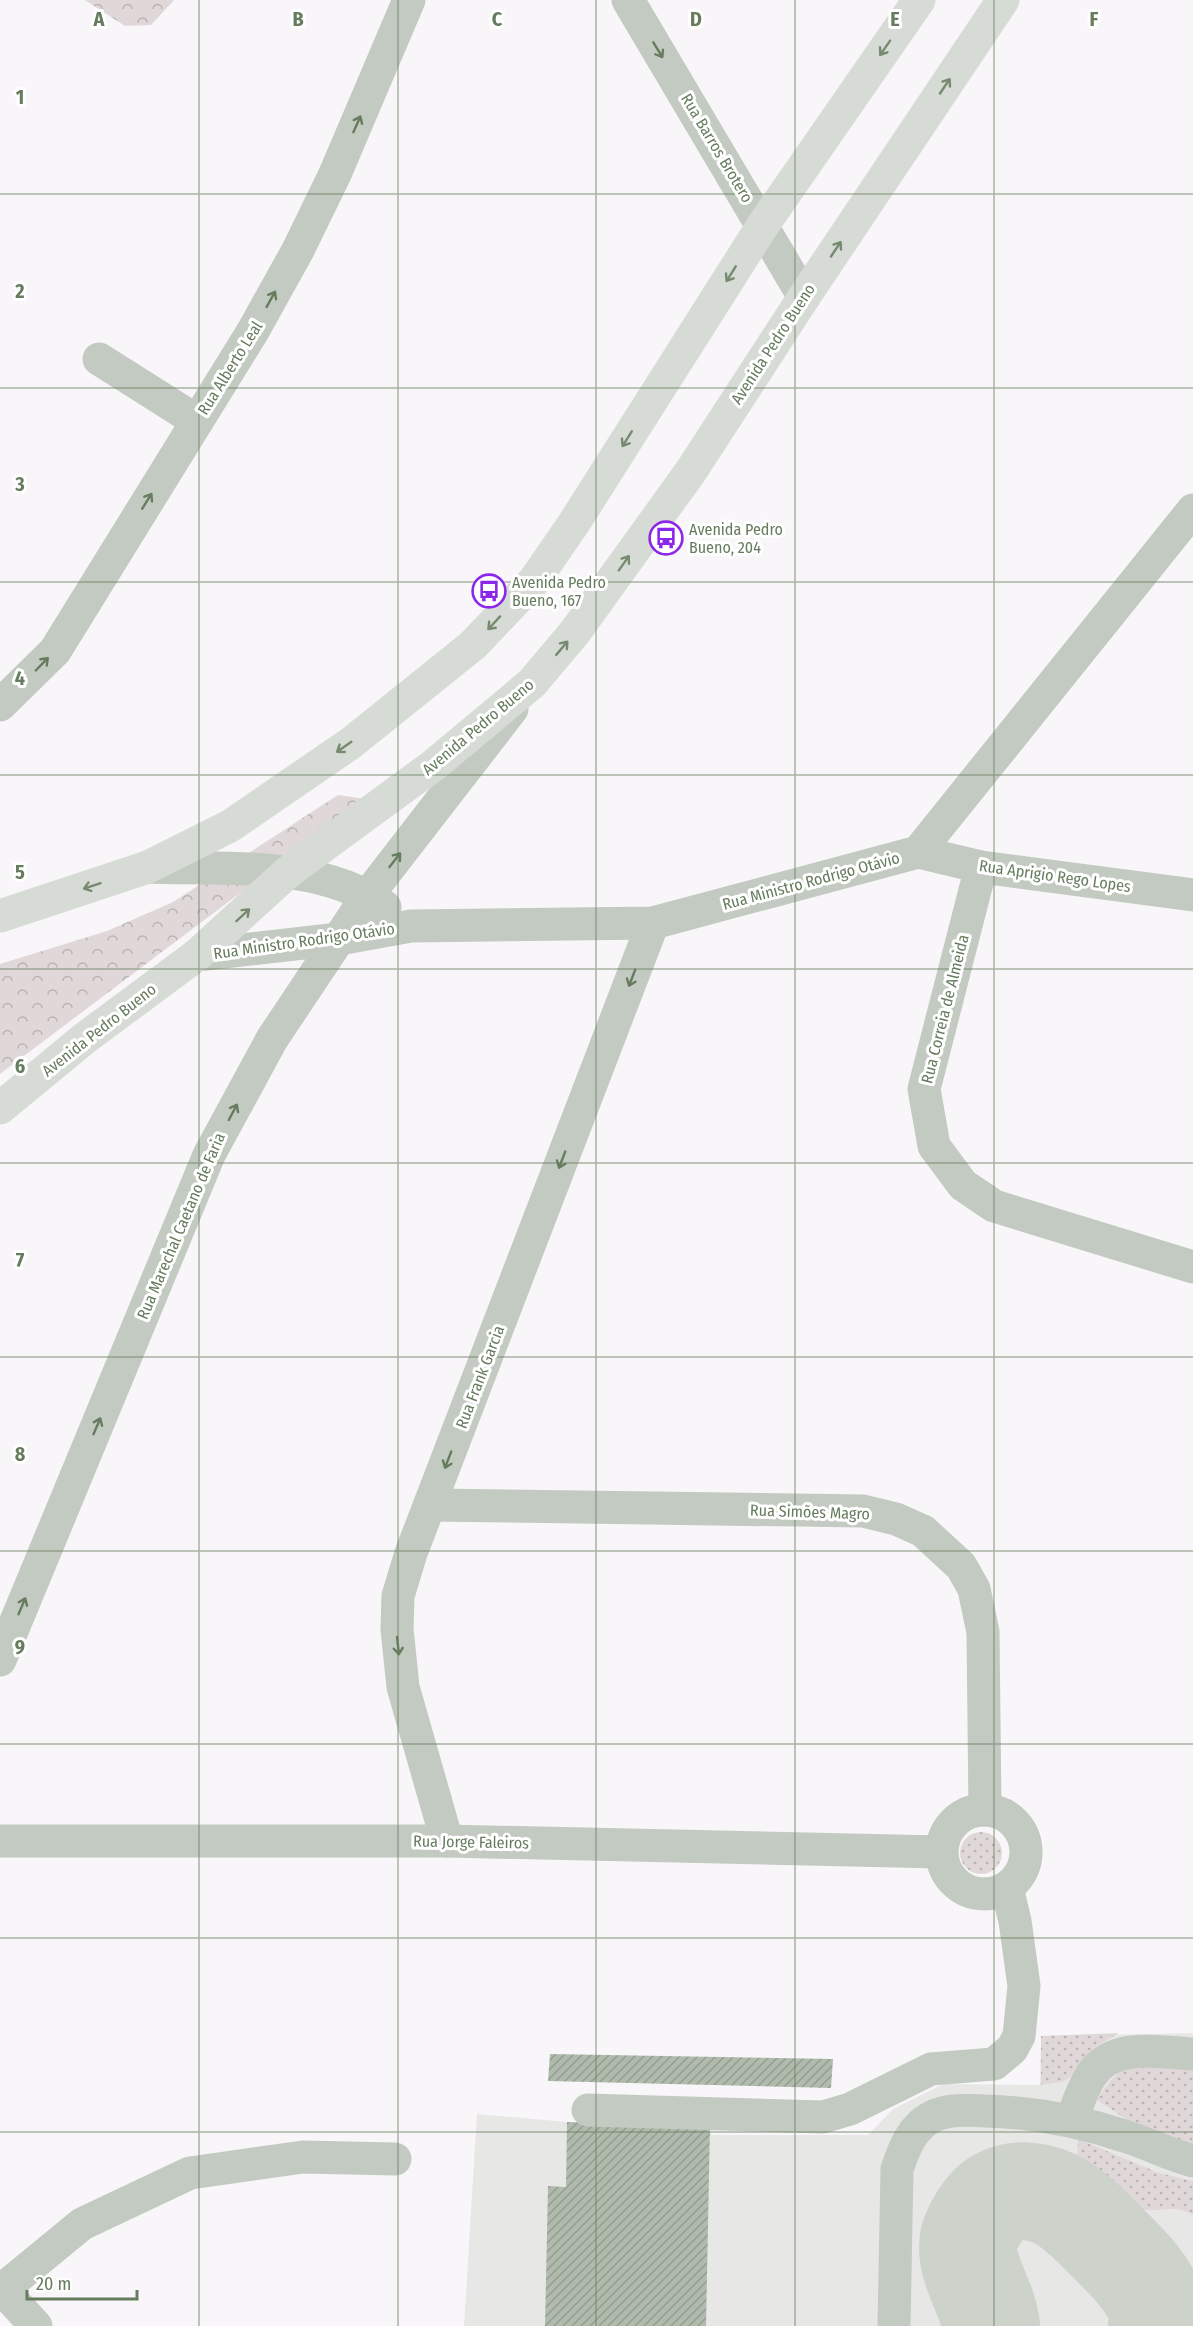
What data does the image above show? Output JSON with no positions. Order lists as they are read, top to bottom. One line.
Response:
{"streets":{"main road":["Avenida Pedro Bueno"],"street":["Rua Barros Brotero","Rua Alberto Leal","Rua Aprigio Rego Lopes","Rua Ministro Rodrigo Otávio","Rua Correia de Almeida","Rua Marechal Caetano de Faria","Rua Frank Garcia","Rua Simões Magro","Rua Jorge Faleiros"]},"crossings":[["Rua Barros Brotero","Avenida Pedro Bueno"],["Avenida Pedro Bueno","Rua Ministro Rodrigo Otávio"],["Avenida Pedro Bueno","Rua Marechal Caetano de Faria"],["Rua Aprigio Rego Lopes","Rua Ministro Rodrigo Otávio"],["Rua Aprigio Rego Lopes","Rua Correia de Almeida"],["Rua Ministro Rodrigo Otávio","Rua Marechal Caetano de Faria"],["Rua Ministro Rodrigo Otávio","Rua Frank Garcia"],["Rua Frank Garcia","Rua Simões Magro"],["Rua Frank Garcia","Rua Jorge Faleiros"],["Rua Simões Magro","Rua Jorge Faleiros"]],"one_way":["Rua Barros Brotero","Rua Alberto Leal","Rua Marechal Caetano de Faria","Rua Frank Garcia"],"places":{"bus stop":["Avenida Pedro Bueno, 204","Avenida Pedro Bueno, 167"]},"scale_bar":"20 m","grid":{"columns":["A","B","C","D","E","F"],"rows":["1","2","3","4","5","6","7","8","9"]}}
